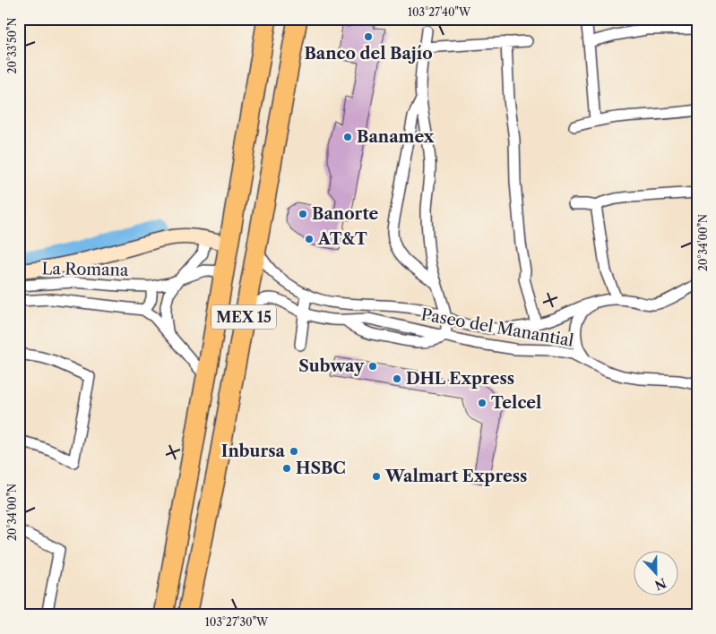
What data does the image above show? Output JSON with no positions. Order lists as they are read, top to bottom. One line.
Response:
{"streets":{"highway":["MEX 15"],"street":["La Romana","Paseo del Manantial"]},"crossings":[["La Romana","MEX 15"],["MEX 15","Paseo del Manantial"]],"places":["Banco del Bajío","Banamex","Banorte","AT&T","Subway","DHL Express","Telcel","Inbursa","HSBC","Walmart Express"],"north":"bottom","coordinates":["103°27'40\"W","20°33'50\"N","20°34'00\"N","103°27'30\"W"]}
